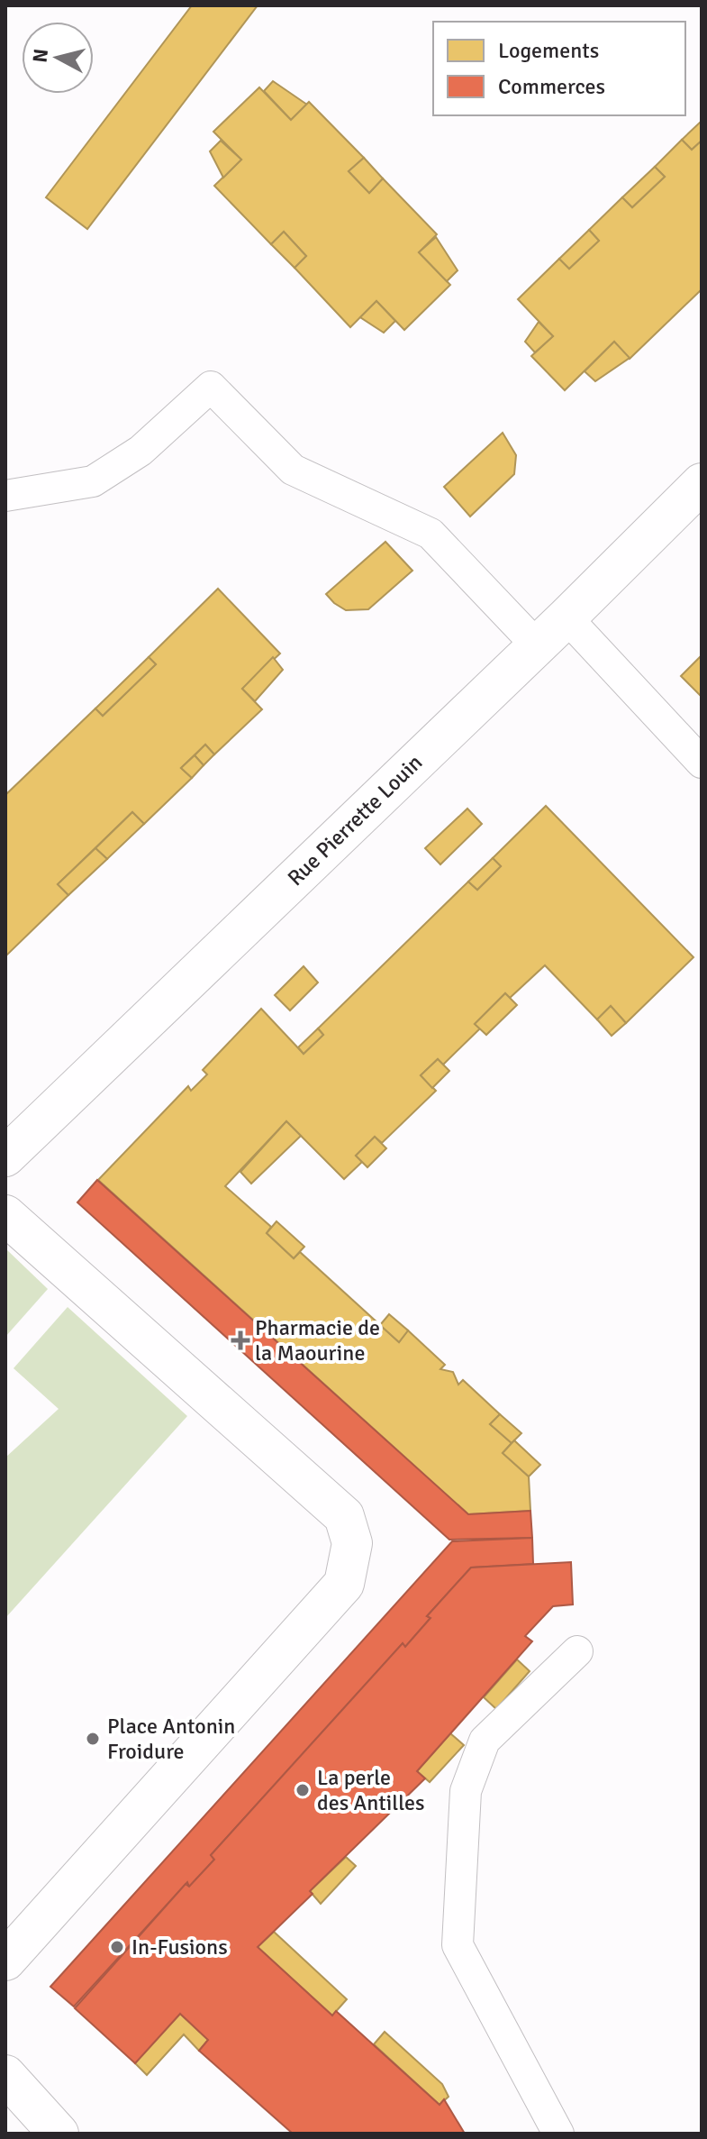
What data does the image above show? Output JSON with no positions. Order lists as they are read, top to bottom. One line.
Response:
{"streets":{"street":["Rue Pierrette Louin"]},"places":{"health":["Pharmacie de la Maourine"],"other":["Place Antonin Froidure","La perle des Antilles","In-Fusions"]},"legend":["Logements","Commerces"],"north":"left"}
